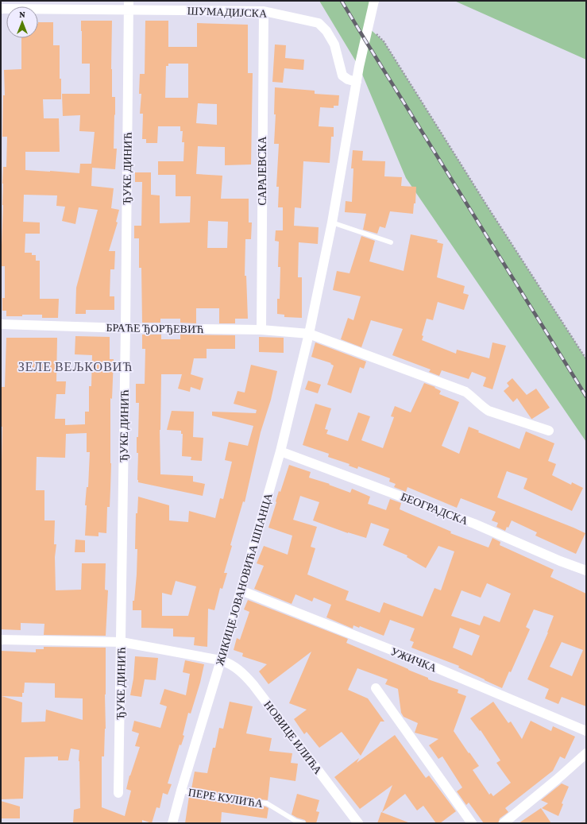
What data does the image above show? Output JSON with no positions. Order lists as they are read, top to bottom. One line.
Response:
{"streets":{"street":["ШУМАДИЈСКА","ЂУКЕ ДИНИЋ","САРАЈЕВСКА","БРАЋЕ ЂОРЂЕВИЋ","БЕОГРАДСКА","ЖИКИЦЕ ЈОВАНОВИЋА ШПАНЦА","УЖИЧКА","НОВИЦЕ ИЛИЋА"],"lane":["ПЕРЕ КУЛИЋА"]},"crossings":[["ШУМАДИЈСКА","ЂУКЕ ДИНИЋ"],["ШУМАДИЈСКА","САРАЈЕВСКА"],["ШУМАДИЈСКА","ЖИКИЦЕ ЈОВАНОВИЋА ШПАНЦА"],["ЂУКЕ ДИНИЋ","БРАЋЕ ЂОРЂЕВИЋ"],["ЂУКЕ ДИНИЋ","НОВИЦЕ ИЛИЋА"],["САРАЈЕВСКА","БРАЋЕ ЂОРЂЕВИЋ"],["БРАЋЕ ЂОРЂЕВИЋ","ЖИКИЦЕ ЈОВАНОВИЋА ШПАНЦА"],["БЕОГРАДСКА","ЖИКИЦЕ ЈОВАНОВИЋА ШПАНЦА"],["ЖИКИЦЕ ЈОВАНОВИЋА ШПАНЦА","УЖИЧКА"],["ЖИКИЦЕ ЈОВАНОВИЋА ШПАНЦА","НОВИЦЕ ИЛИЋА"],["ЖИКИЦЕ ЈОВАНОВИЋА ШПАНЦА","ПЕРЕ КУЛИЋА"]],"districts":["ЗЕЛЕ ВЕЉКОВИЋ"],"north":"top"}
